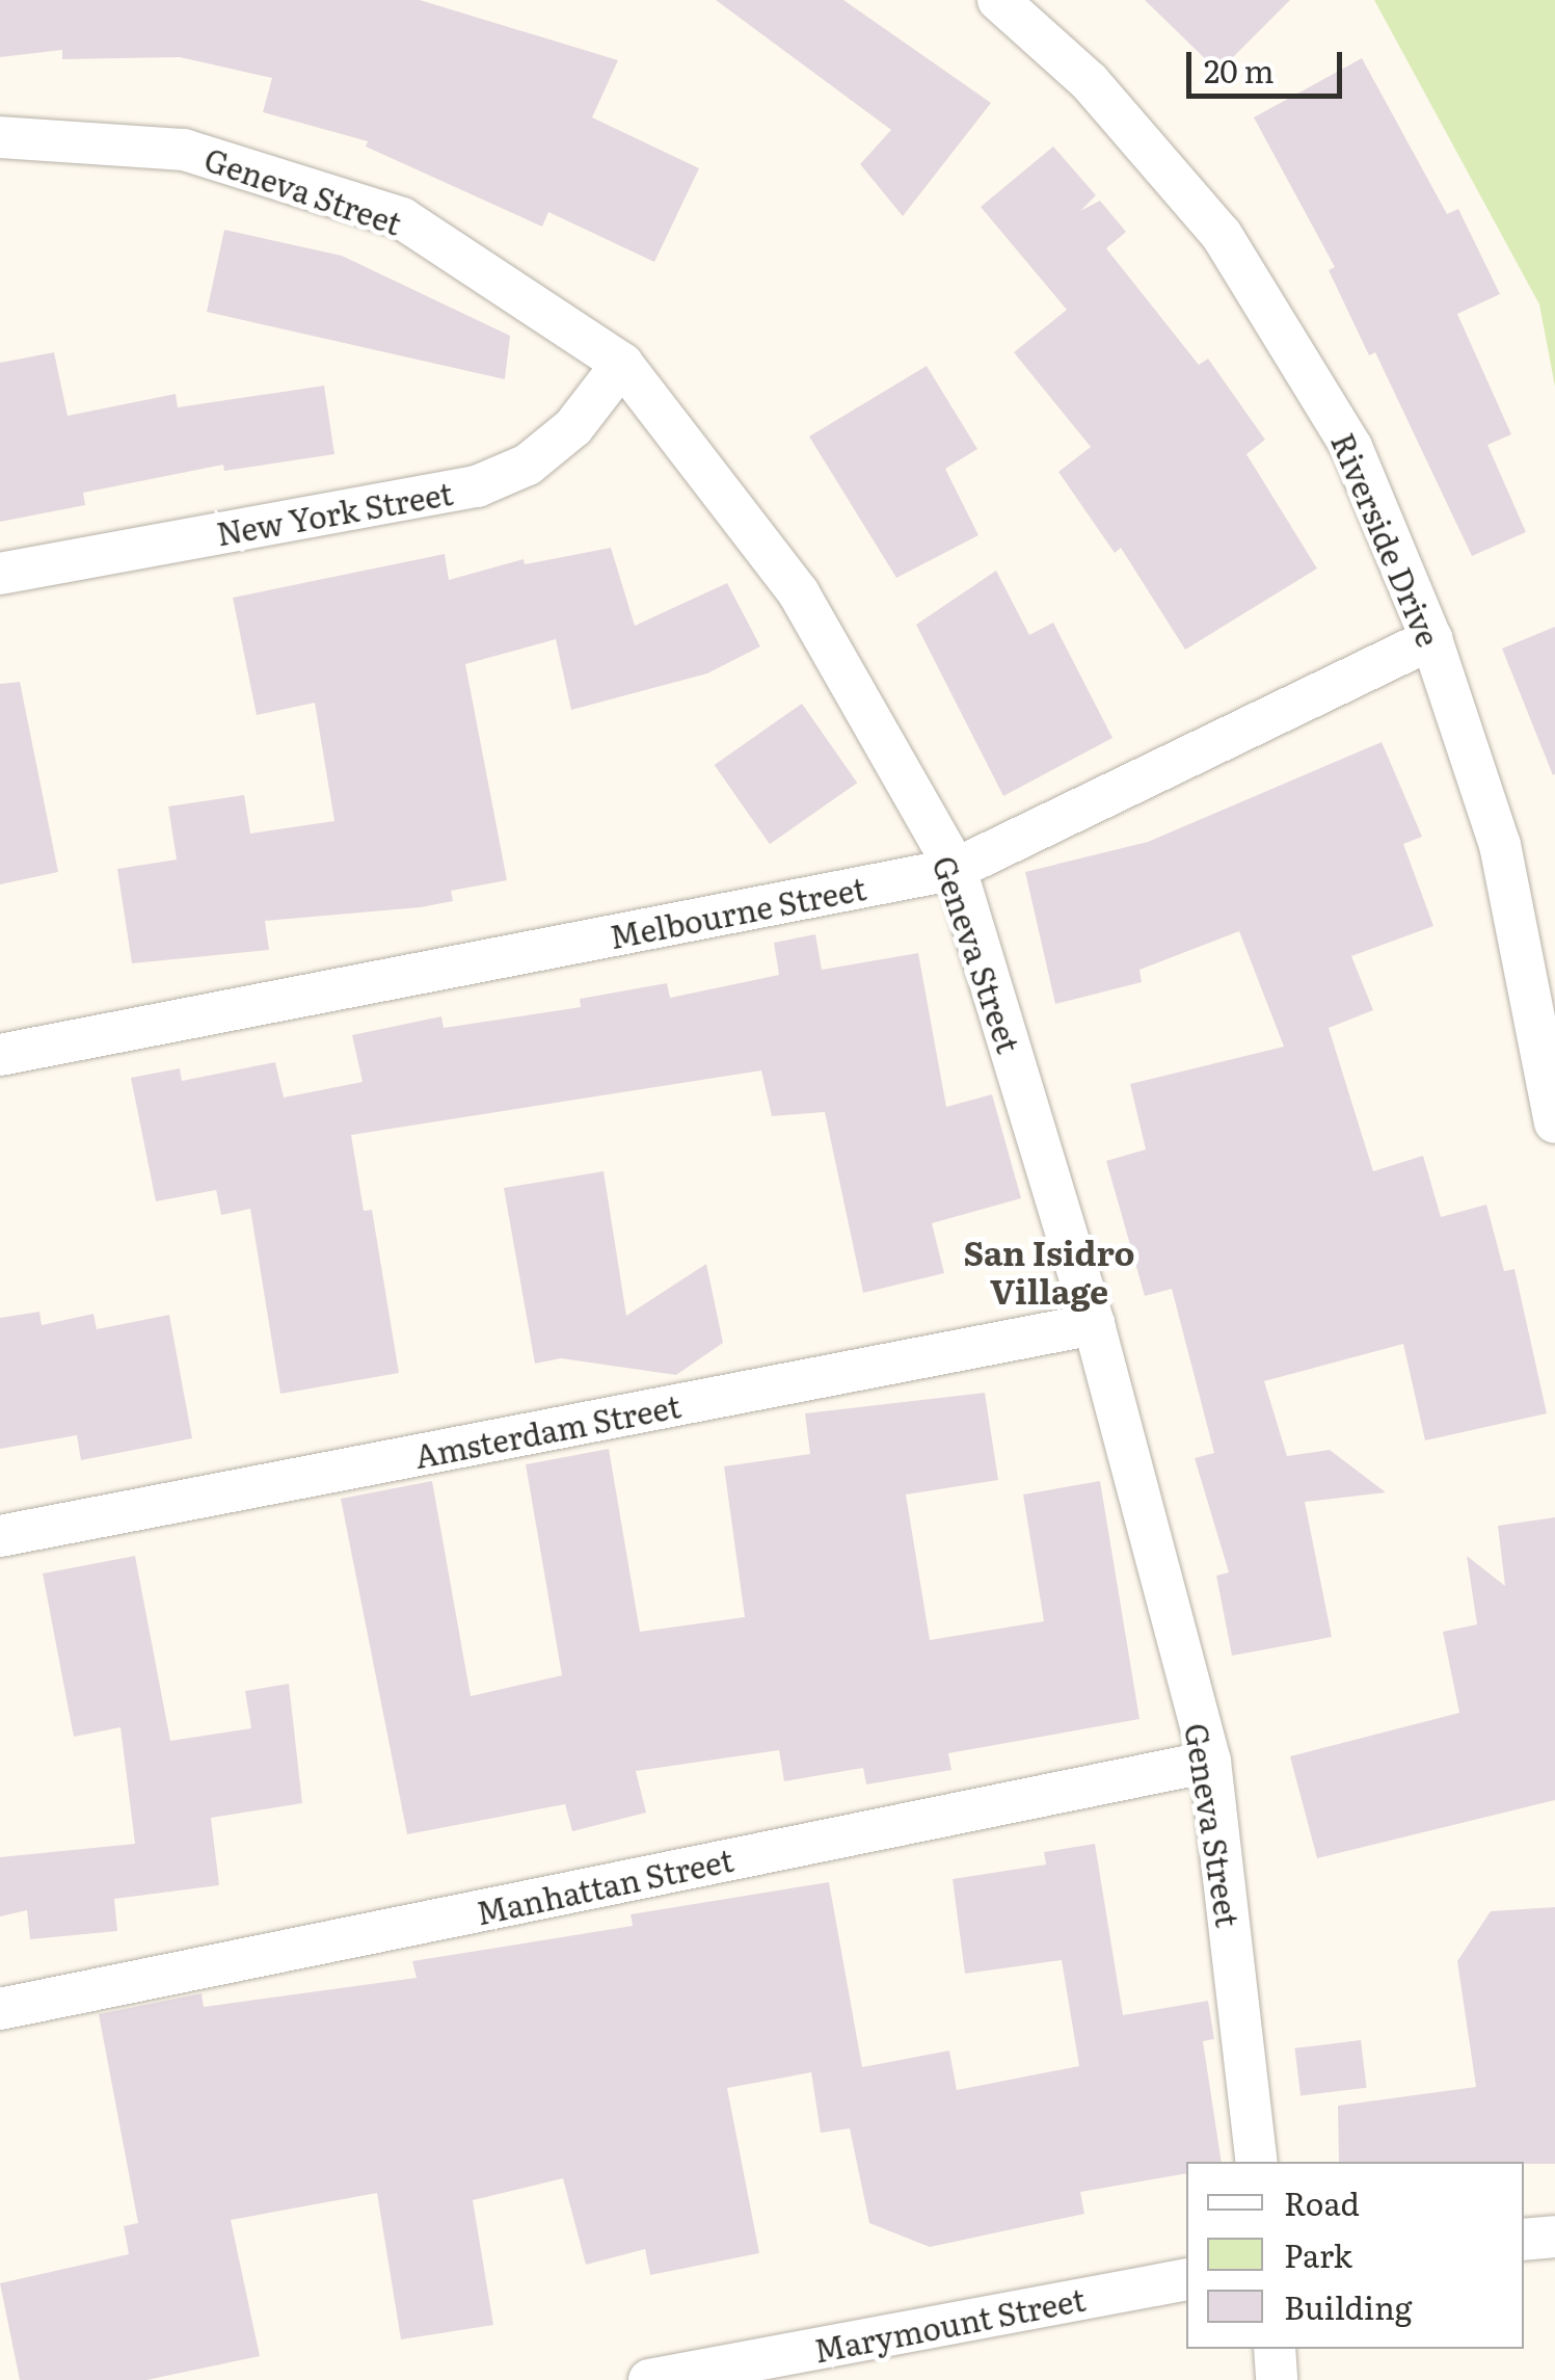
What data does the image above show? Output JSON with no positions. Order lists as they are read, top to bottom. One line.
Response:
{"streets":{"street":["Geneva Street","New York Street","Riverside Drive","Melbourne Street","Amsterdam Street","Manhattan Street","Marymount Street"]},"crossings":[["Geneva Street","New York Street"],["Geneva Street","Melbourne Street"],["Geneva Street","Amsterdam Street"],["Geneva Street","Manhattan Street"],["Riverside Drive","Melbourne Street"]],"districts":["San Isidro Village"],"legend":["Road","Park","Building"],"scale_bar":"20 m"}
